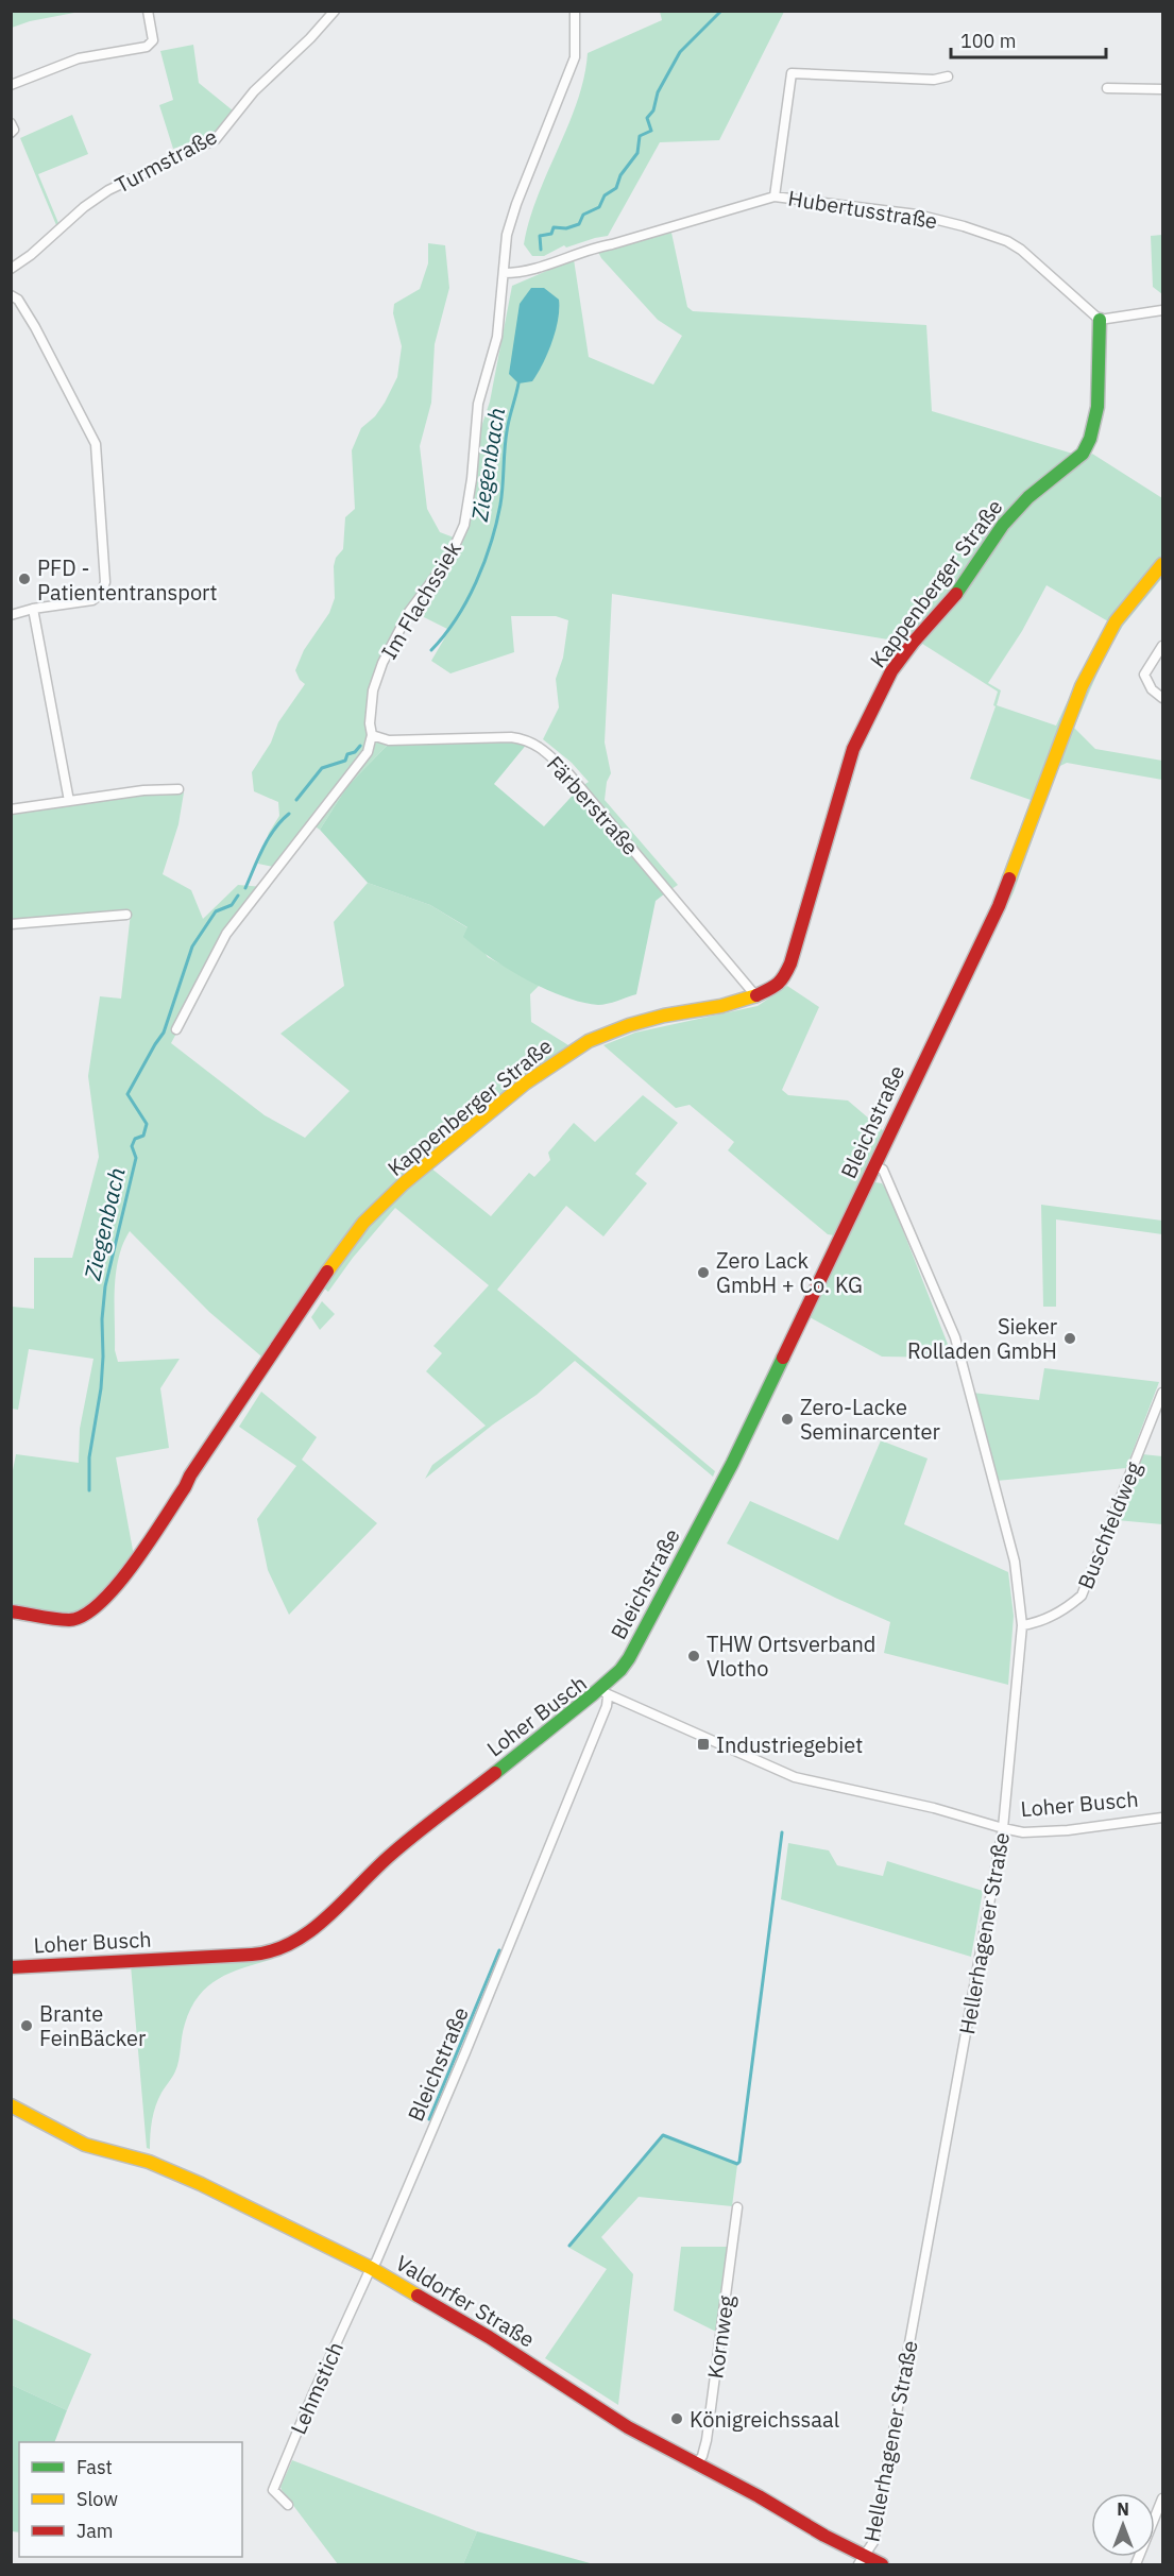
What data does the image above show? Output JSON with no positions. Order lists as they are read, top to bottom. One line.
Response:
{"streets":{"street":["Turmstraße","Hubertusstraße","Kappenberger Straße","Im Flachssiek","Färberstraße","Bleichstraße","Buschfeldweg","Loher Busch","Hellerhagener Straße","Valdorfer Straße","Kornweg","Lehmstich"]},"crossings":[["Hubertusstraße","Kappenberger Straße"],["Hubertusstraße","Im Flachssiek"],["Kappenberger Straße","Färberstraße"],["Im Flachssiek","Färberstraße"],["Bleichstraße","Loher Busch"],["Bleichstraße","Hellerhagener Straße"],["Bleichstraße","Valdorfer Straße"],["Bleichstraße","Lehmstich"],["Buschfeldweg","Hellerhagener Straße"],["Loher Busch","Hellerhagener Straße"],["Hellerhagener Straße","Valdorfer Straße"],["Valdorfer Straße","Kornweg"],["Valdorfer Straße","Lehmstich"]],"water":["Ziegenbach"],"places":{"other":["PFD - Patiententransport","Zero Lack GmbH + Co. KG","Sieker Rolladen GmbH","Zero-Lacke Seminarcenter","THW Ortsverband Vlotho","Brante FeinBäcker","Königreichssaal"],"transit":["Industriegebiet"]},"legend":["Fast","Slow","Jam"],"scale_bar":"100 m","north":"top"}
